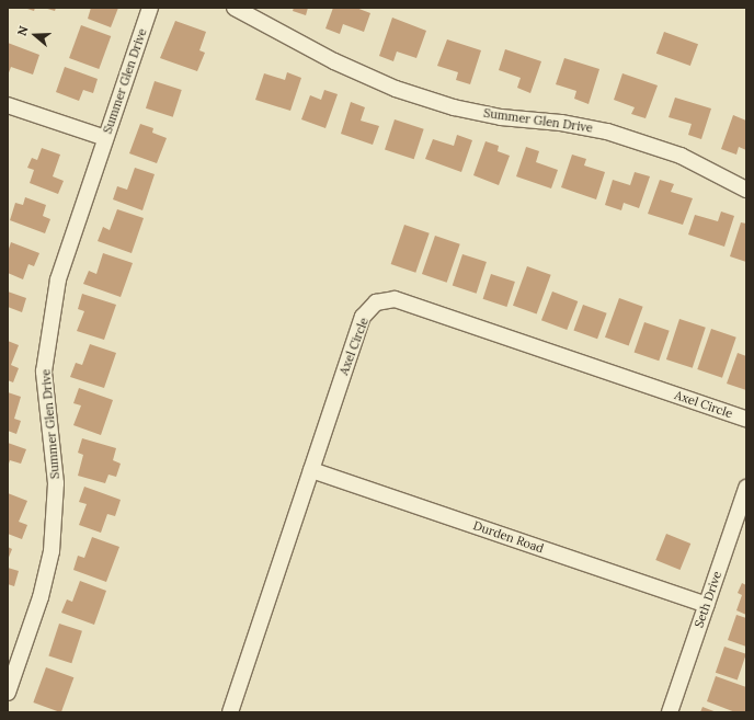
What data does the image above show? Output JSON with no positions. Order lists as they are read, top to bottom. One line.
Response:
{"streets":{"street":["Summer Glen Drive","Axel Circle","Durden Road","Seth Drive"]},"crossings":[["Axel Circle","Durden Road"],["Durden Road","Seth Drive"]],"north":"left"}
